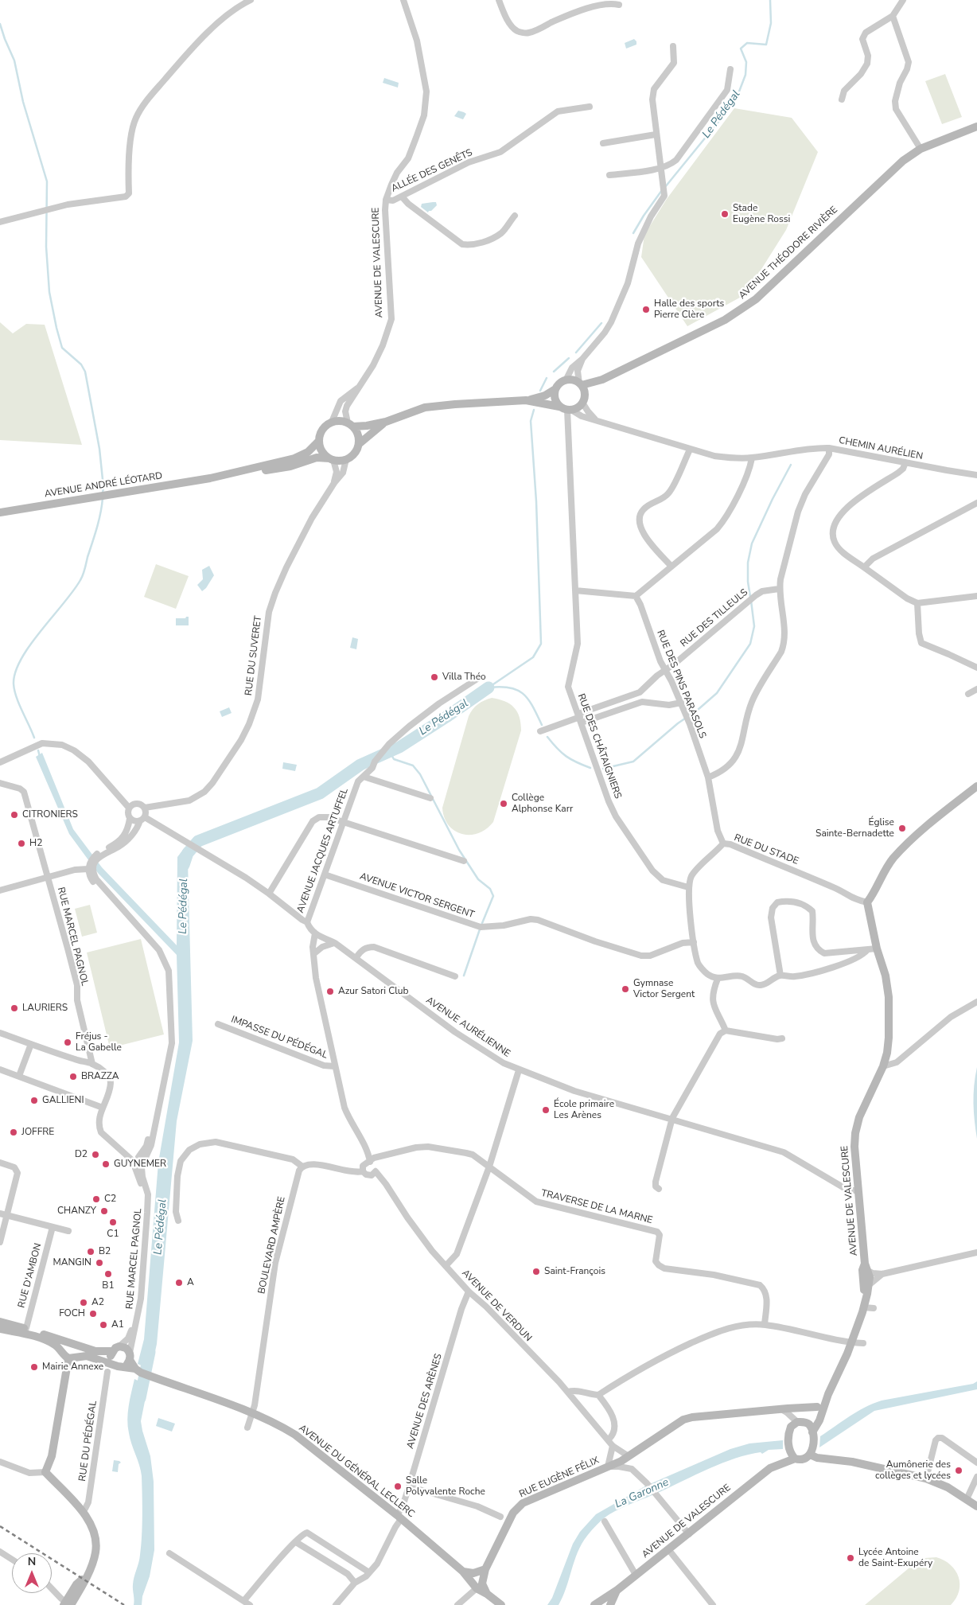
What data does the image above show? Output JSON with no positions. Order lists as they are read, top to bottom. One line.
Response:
{"streets":{"main road":["AVENUE THÉODORE RIVIÈRE","AVENUE DE VALESCURE","AVENUE ANDRÉ LÉOTARD","AVENUE DU GÉNÉRAL LECLERC","RUE EUGÈNE FÉLIX"],"street":["ALLÉE DES GENÊTS","CHEMIN AURÉLIEN","RUE DES TILLEULS","RUE DU SUVERET","RUE DES PINS PARASOLS","RUE DES CHÂTAIGNIERS","RUE DU STADE","AVENUE JACQUES ARTUFFEL","AVENUE VICTOR SERGENT","RUE MARCEL PAGNOL","AVENUE AURÉLIENNE","IMPASSE DU PÉDÉGAL","TRAVERSE DE LA MARNE","BOULEVARD AMPÈRE","RUE D'AMBON","AVENUE DE VERDUN","AVENUE DES ARÈNES","RUE DU PÉDÉGAL"]},"crossings":[["ALLÉE DES GENÊTS","AVENUE DE VALESCURE"],["AVENUE THÉODORE RIVIÈRE","CHEMIN AURÉLIEN"],["AVENUE THÉODORE RIVIÈRE","RUE DES CHÂTAIGNIERS"],["AVENUE DE VALESCURE","AVENUE ANDRÉ LÉOTARD"],["AVENUE DE VALESCURE","RUE DU SUVERET"],["AVENUE DE VALESCURE","RUE DU STADE"],["AVENUE DE VALESCURE","AVENUE AURÉLIENNE"],["AVENUE DE VALESCURE","RUE EUGÈNE FÉLIX"],["CHEMIN AURÉLIEN","RUE DES CHÂTAIGNIERS"],["AVENUE ANDRÉ LÉOTARD","RUE DU SUVERET"],["RUE DES TILLEULS","RUE DES PINS PARASOLS"],["RUE DU SUVERET","AVENUE AURÉLIENNE"],["RUE DES PINS PARASOLS","RUE DU STADE"],["RUE DES CHÂTAIGNIERS","RUE DU STADE"],["AVENUE JACQUES ARTUFFEL","AVENUE VICTOR SERGENT"],["AVENUE JACQUES ARTUFFEL","AVENUE AURÉLIENNE"],["RUE MARCEL PAGNOL","AVENUE DU GÉNÉRAL LECLERC"],["TRAVERSE DE LA MARNE","AVENUE DE VERDUN"],["BOULEVARD AMPÈRE","AVENUE DU GÉNÉRAL LECLERC"],["AVENUE DE VERDUN","AVENUE DES ARÈNES"],["AVENUE DE VERDUN","RUE EUGÈNE FÉLIX"],["AVENUE DES ARÈNES","AVENUE DU GÉNÉRAL LECLERC"],["AVENUE DU GÉNÉRAL LECLERC","RUE EUGÈNE FÉLIX"]],"water":["Le Pédégal","La Garonne"],"places":["Stade Eugène Rossi","Halle des sports Pierre Clère","Villa Théo","Collège Alphonse Karr","CITRONIERS","Église Sainte-Bernadette","H2","Gymnase Victor Sergent","Azur Satori Club","LAURIERS","Fréjus - La Gabelle","BRAZZA","GALLIENI","École primaire Les Arènes","JOFFRE","D2","GUYNEMER","C2","CHANZY","C1","B2","MANGIN","Saint-François","B1","A","A2","FOCH","A1","Mairie Annexe","Aumônerie des collèges et lycées","Salle Polyvalente Roche","Lycée Antoine de Saint-Exupéry"],"north":"top"}
